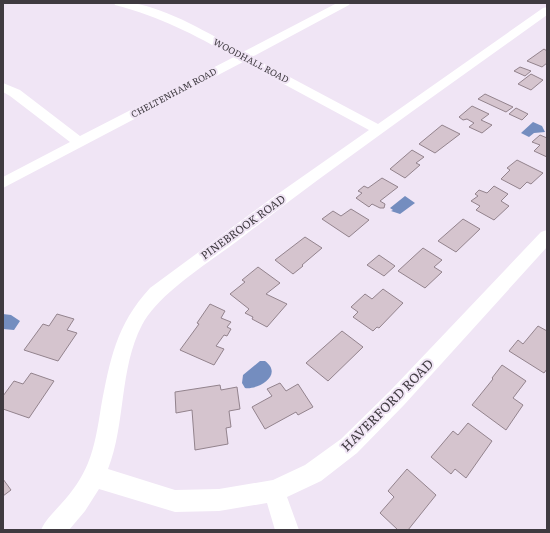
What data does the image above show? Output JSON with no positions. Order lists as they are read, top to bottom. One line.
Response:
{"streets":{"street":["WOODHALL ROAD","CHELTENHAM ROAD","PINEBROOK ROAD","HAVERFORD ROAD"]},"crossings":[["WOODHALL ROAD","CHELTENHAM ROAD"],["WOODHALL ROAD","PINEBROOK ROAD"],["PINEBROOK ROAD","HAVERFORD ROAD"]]}
